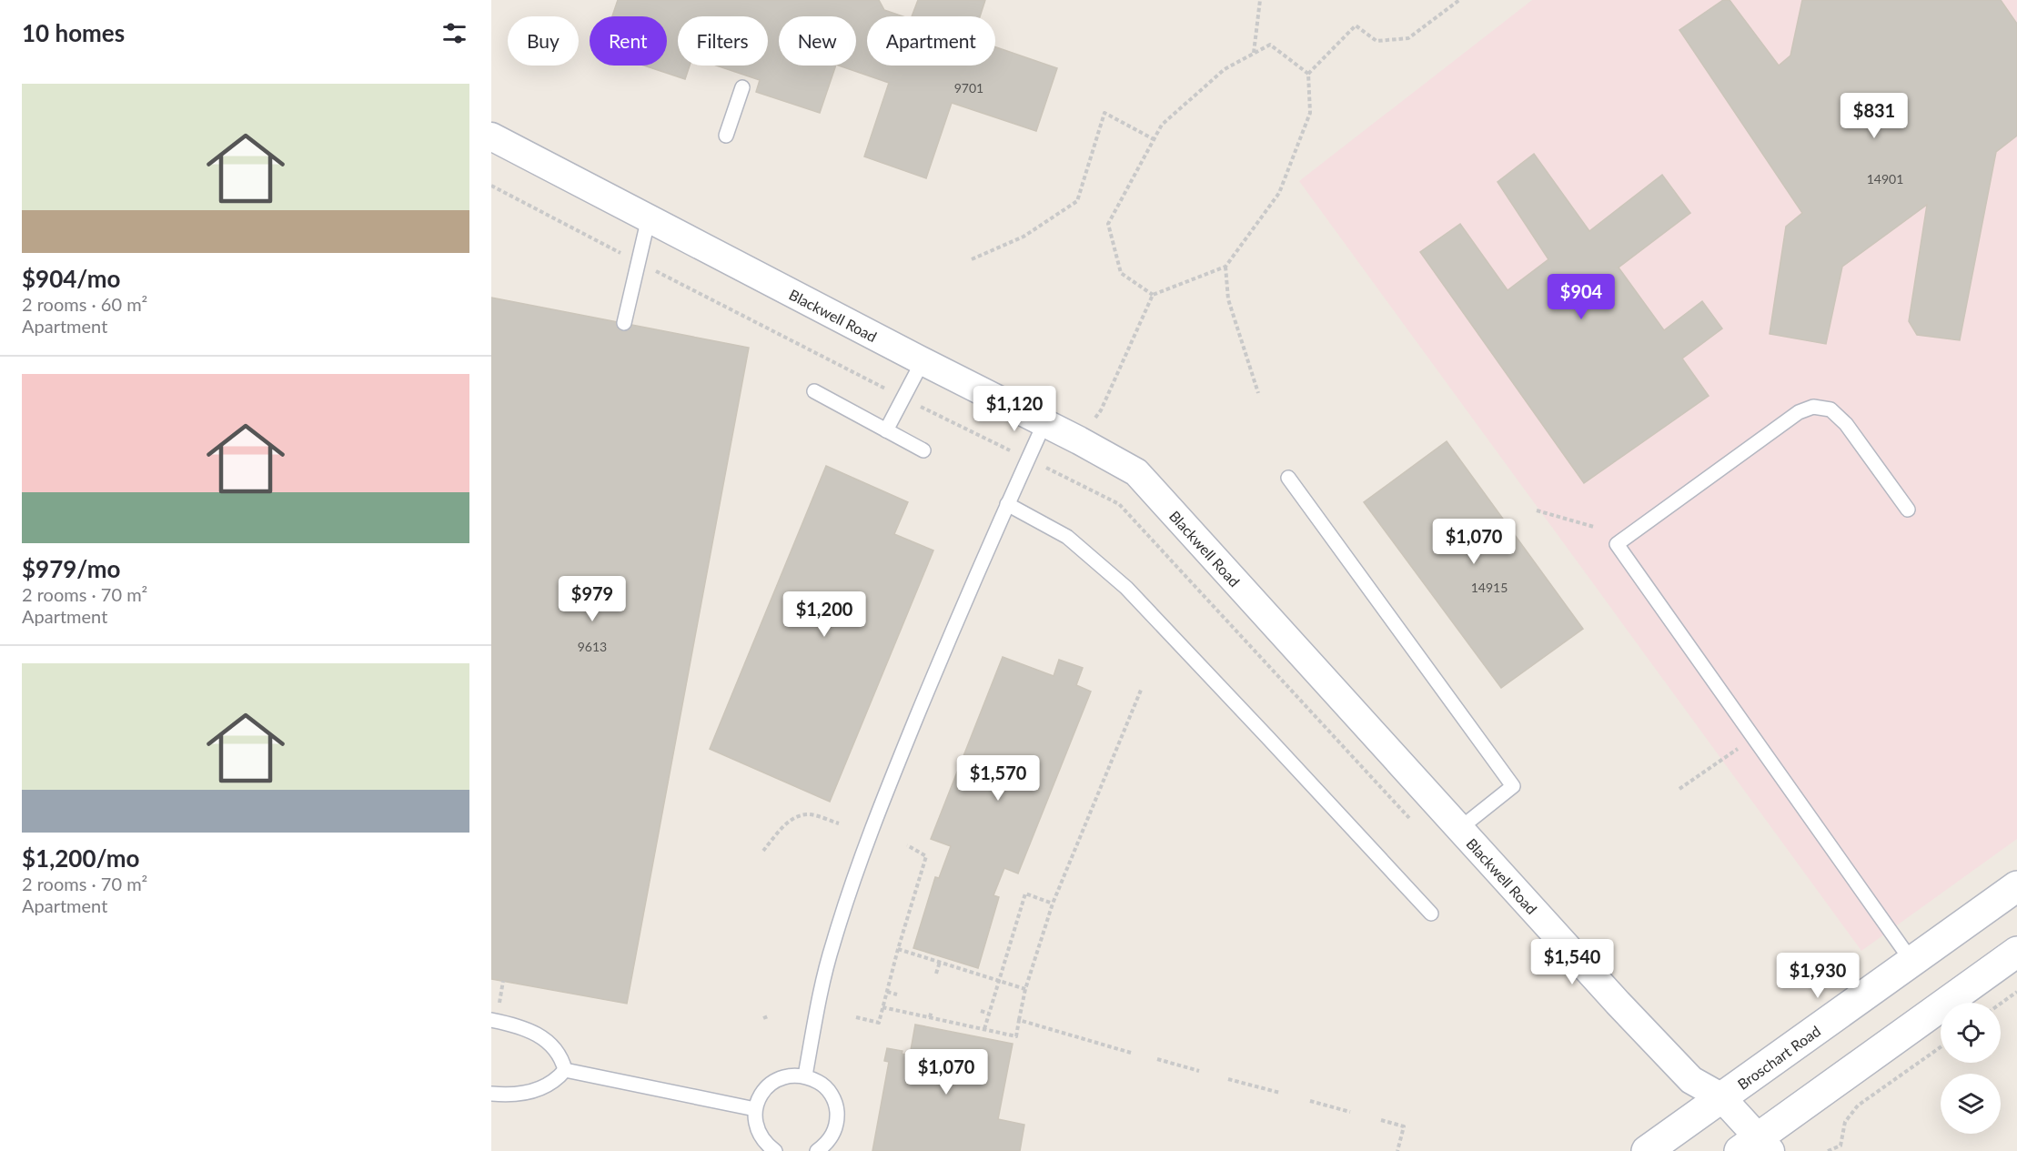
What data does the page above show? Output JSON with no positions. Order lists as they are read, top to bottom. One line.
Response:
{"streets":{"street":["Blackwell Road","Broschart Road"]},"crossings":[["Blackwell Road","Broschart Road"]],"house_numbers":["9701","14901","14915","9613"],"page":{"heading":"10 homes","chip":["Buy","Rent","Filters","New","Apartment"],"list":[{"name":"$904/mo","note":"2 rooms · 60 m² · Apartment"},{"name":"$979/mo","note":"2 rooms · 70 m² · Apartment"},{"name":"$1,200/mo","note":"2 rooms · 70 m² · Apartment"}],"price":["$831","$904","$1,120","$1,070","$979","$1,200","$1,570","$1,540","$1,930","$1,070"]}}
